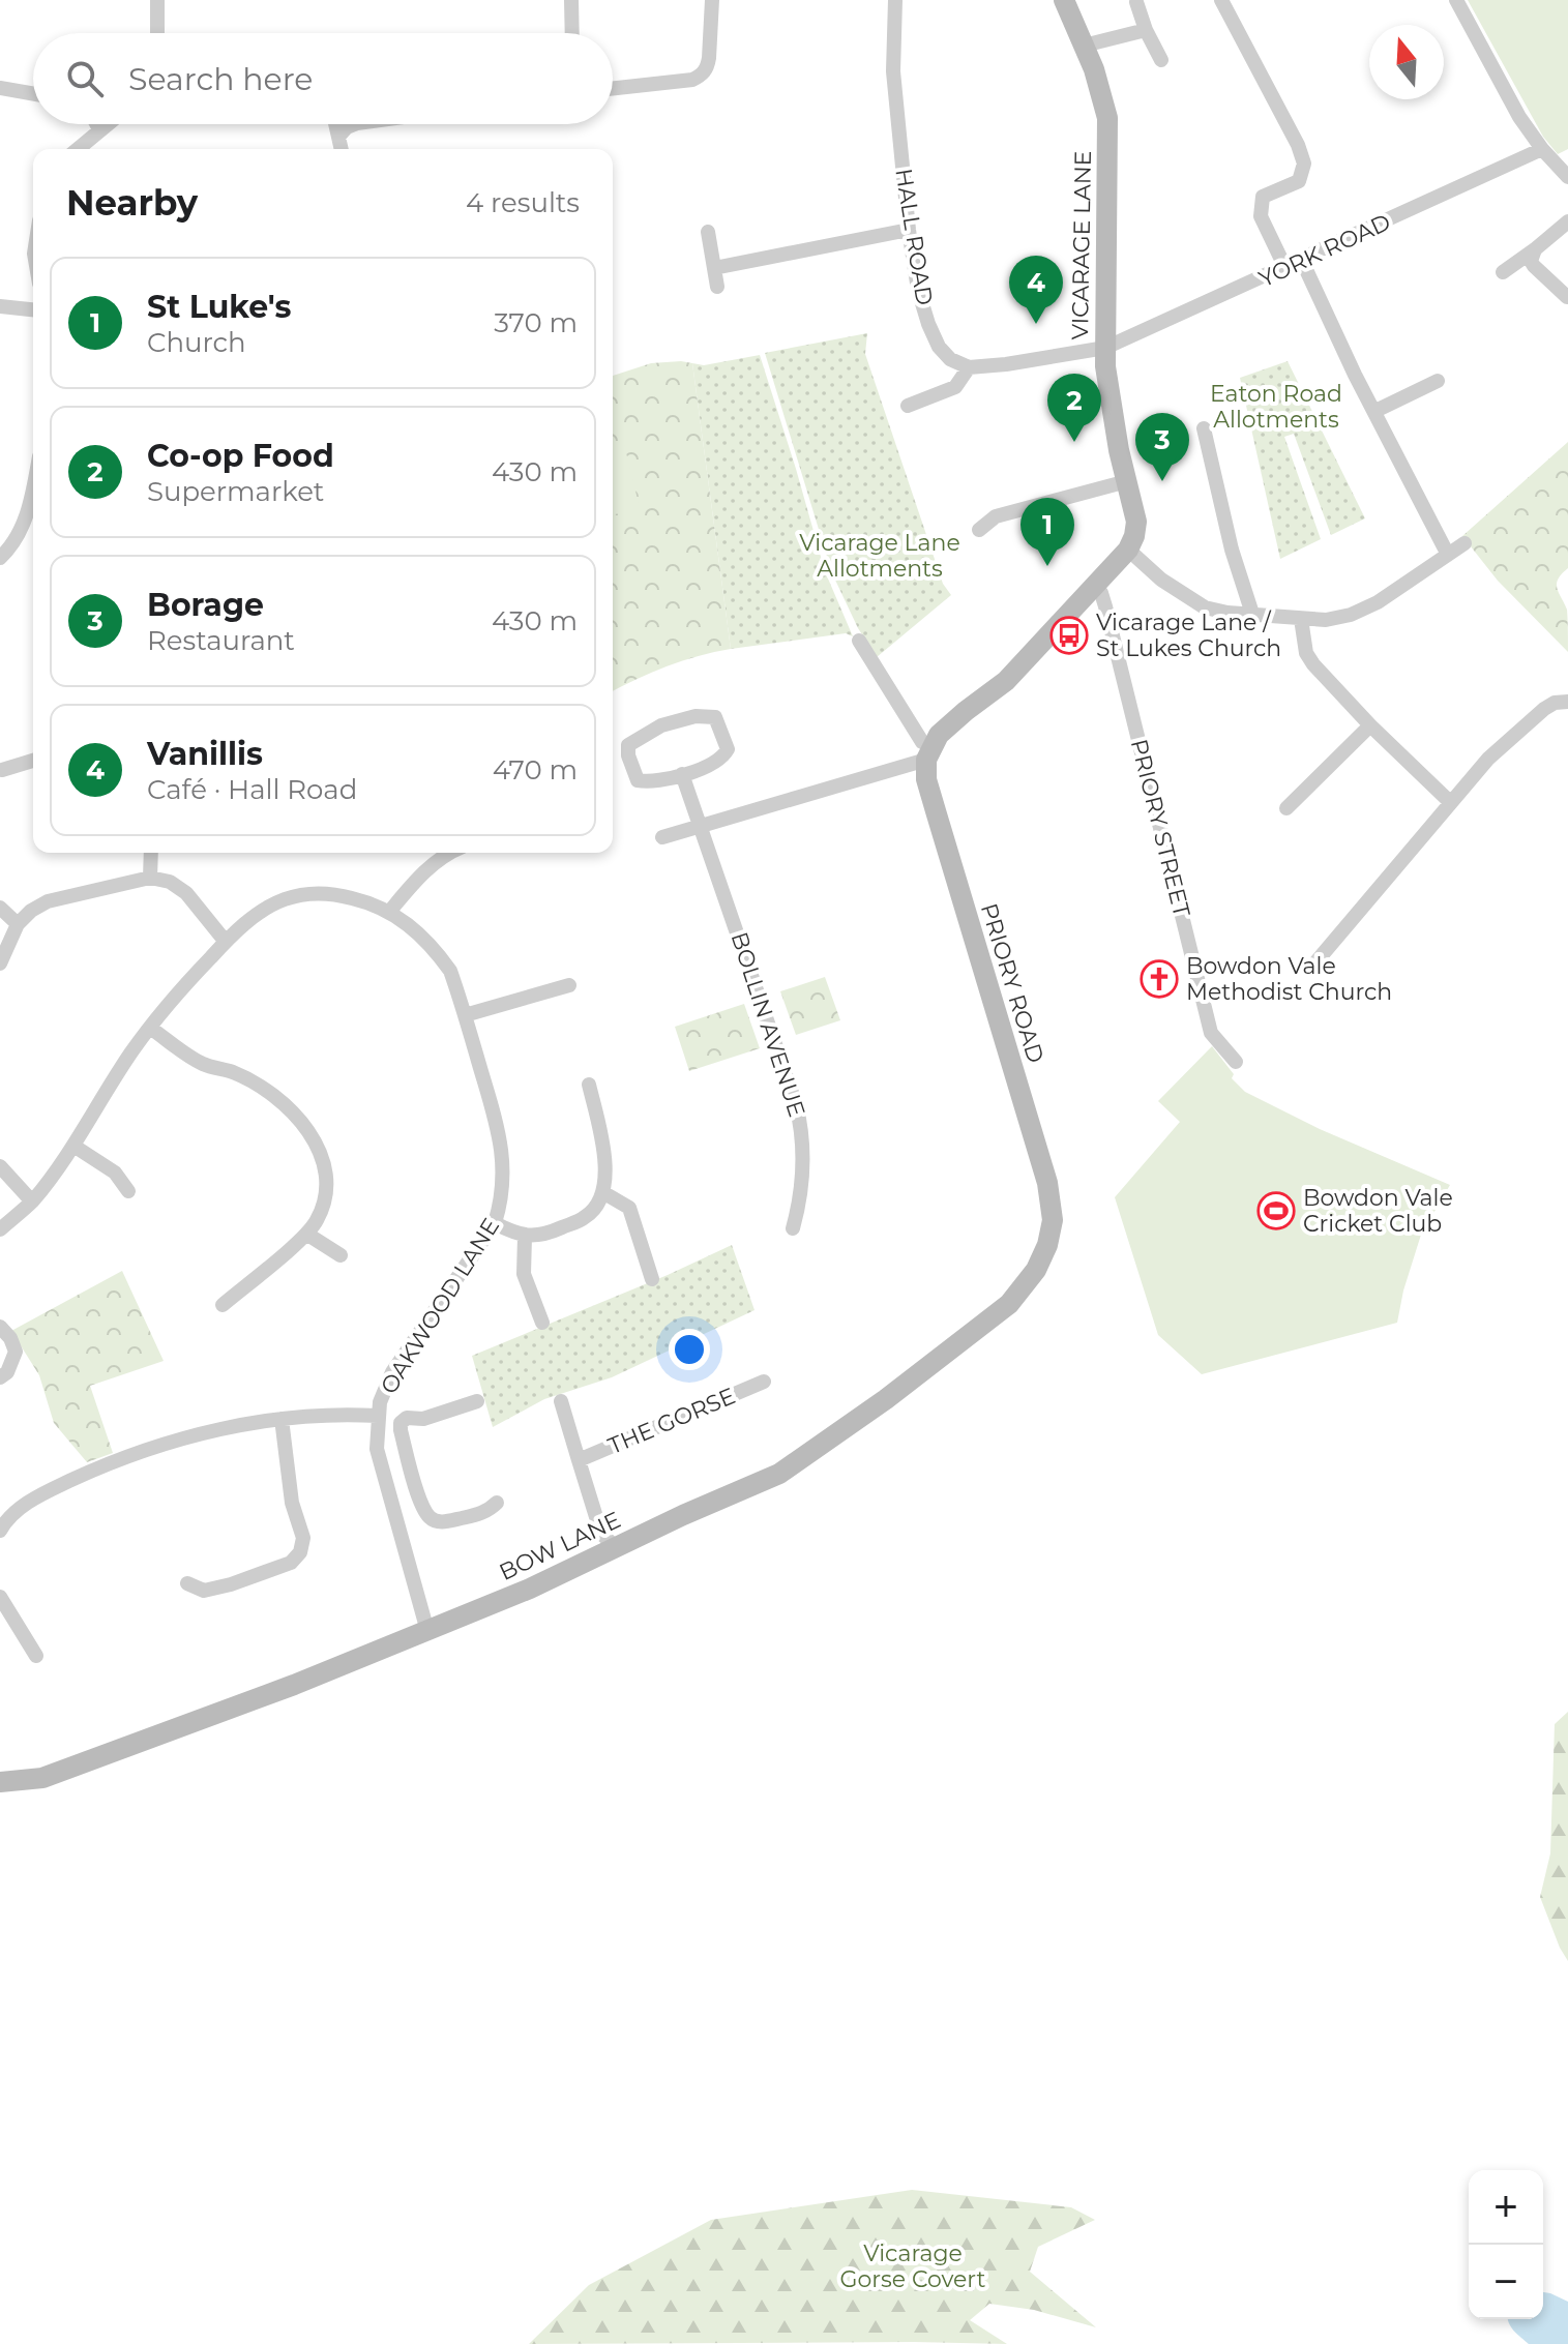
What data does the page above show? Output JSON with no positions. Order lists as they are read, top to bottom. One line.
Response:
{"streets":{"street":["HALL ROAD","VICARAGE LANE","YORK ROAD","PRIORY STREET","PRIORY ROAD","BOLLIN AVENUE","OAKWOOD LANE","THE GORSE","BOW LANE"]},"crossings":[["VICARAGE LANE","YORK ROAD"],["PRIORY ROAD","BOW LANE"],["OAKWOOD LANE","BOW LANE"],["THE GORSE","BOW LANE"]],"parks":["Eaton Road Allotments","Vicarage Lane Allotments","Vicarage Gorse Covert"],"places":{"bus stop":["Vicarage Lane / St Lukes Church"],"church":["Bowdon Vale Methodist Church"],"sports":["Bowdon Vale Cricket Club"]},"north":"top","page":{"search":"Search here","heading":["Nearby","4 results"],"pins":["4","2","3","1"],"list":[{"mark":"1","name":"St Luke's","note":"Church","value":"370 m"},{"mark":"2","name":"Co-op Food","note":"Supermarket","value":"430 m"},{"mark":"3","name":"Borage","note":"Restaurant","value":"430 m"},{"mark":"4","name":"Vanillis","note":"Café · Hall Road","value":"470 m"}],"map_buttons":["+","−"]}}
